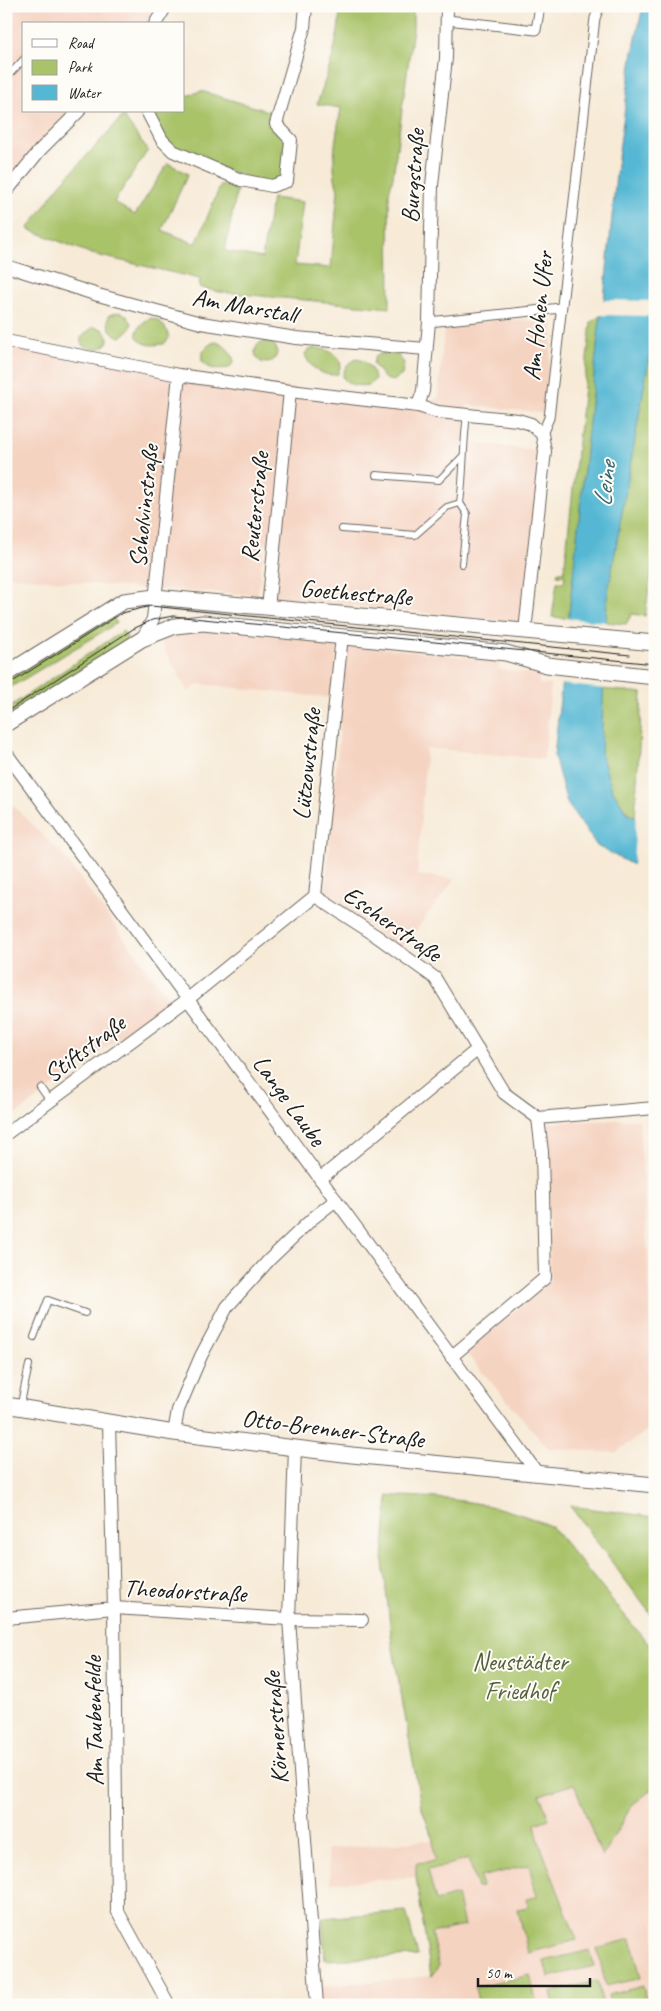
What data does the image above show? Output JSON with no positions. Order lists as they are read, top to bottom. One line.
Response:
{"streets":{"street":["Burgstraße","Am Marstall","Am Hohen Ufer","Scholvinstraße","Reuterstraße","Goethestraße","Lützowstraße","Escherstraße","Stiftstraße","Lange Laube","Otto-Brenner-Straße","Theodorstraße","Am Taubenfelde","Körnerstraße"]},"crossings":[["Burgstraße","Am Marstall"],["Am Hohen Ufer","Goethestraße"],["Scholvinstraße","Goethestraße"],["Reuterstraße","Goethestraße"],["Goethestraße","Lützowstraße"],["Lützowstraße","Escherstraße"],["Escherstraße","Stiftstraße"],["Escherstraße","Lange Laube"],["Stiftstraße","Lange Laube"],["Lange Laube","Otto-Brenner-Straße"],["Otto-Brenner-Straße","Am Taubenfelde"],["Otto-Brenner-Straße","Körnerstraße"],["Theodorstraße","Am Taubenfelde"],["Theodorstraße","Körnerstraße"]],"water":["Leine"],"parks":["Neustädter Friedhof"],"legend":["Road","Park","Water"],"scale_bar":"50 m"}
